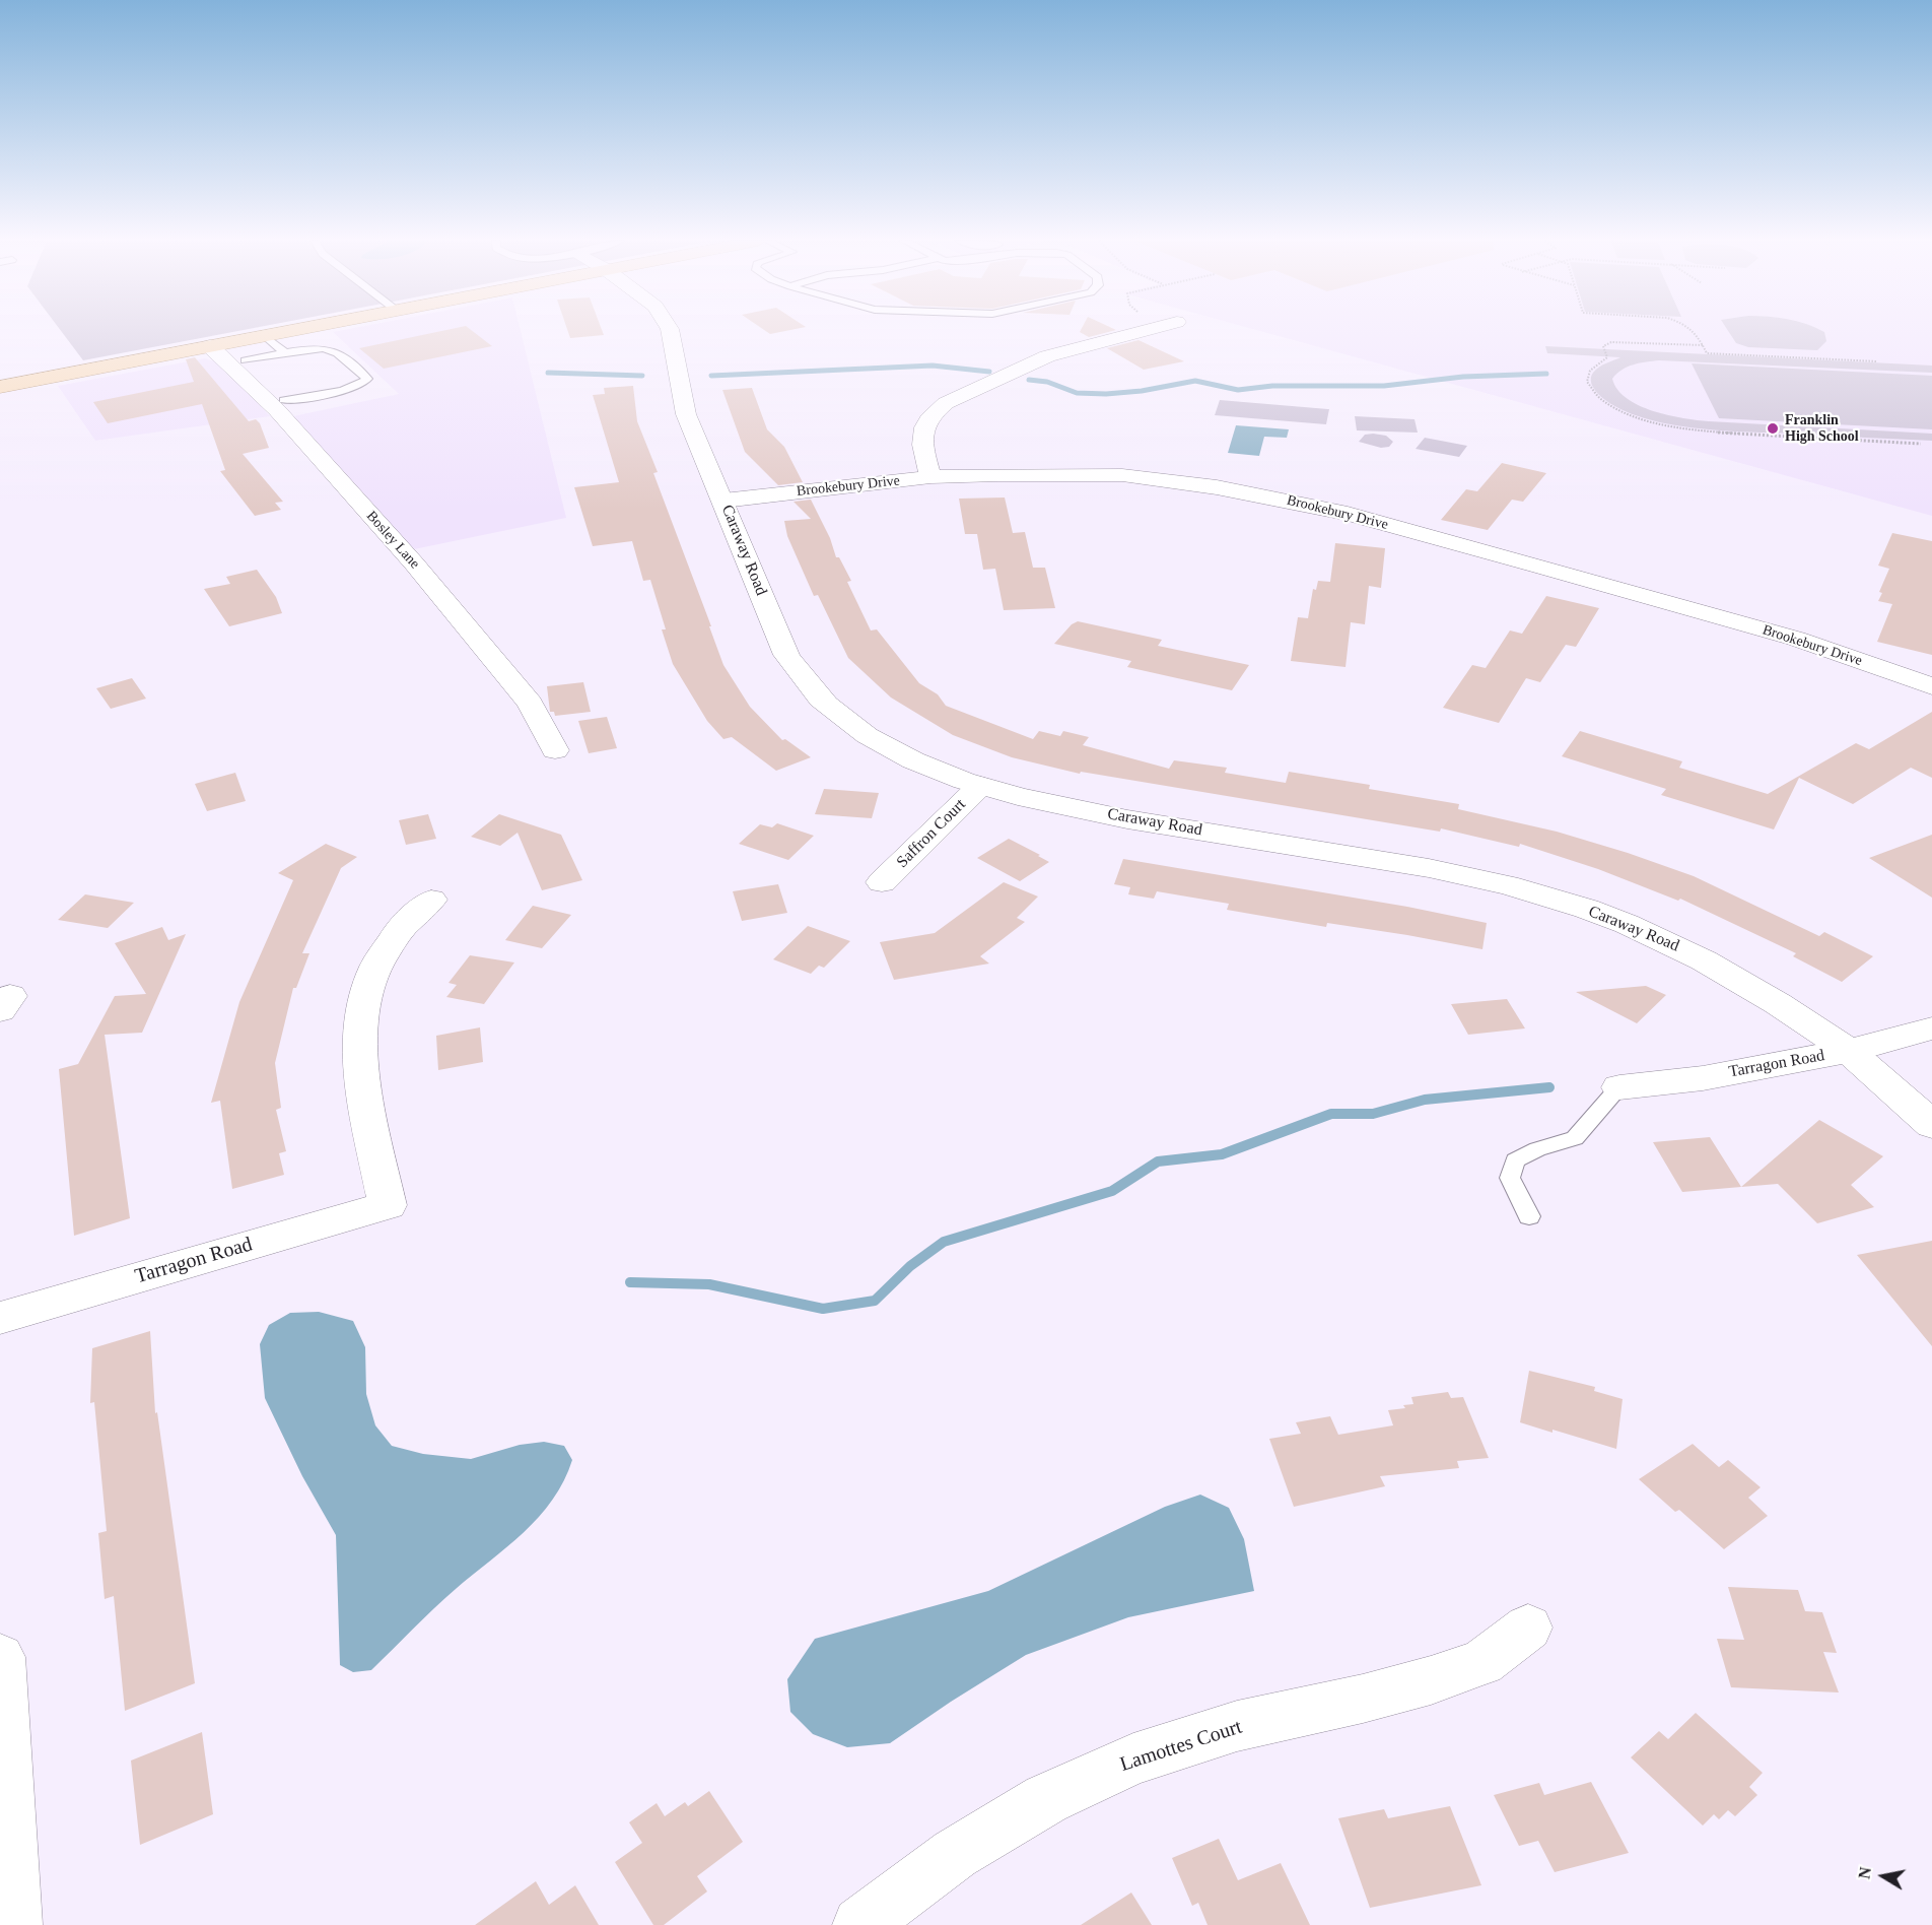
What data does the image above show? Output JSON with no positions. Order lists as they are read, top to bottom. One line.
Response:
{"streets":{"street":["Brookebury Drive","Bosley Lane","Caraway Road","Saffron Court","Tarragon Road","Lamottes Court"]},"crossings":[["Brookebury Drive","Caraway Road"],["Caraway Road","Saffron Court"],["Caraway Road","Tarragon Road"]],"places":["Franklin High School"],"north":"left"}
